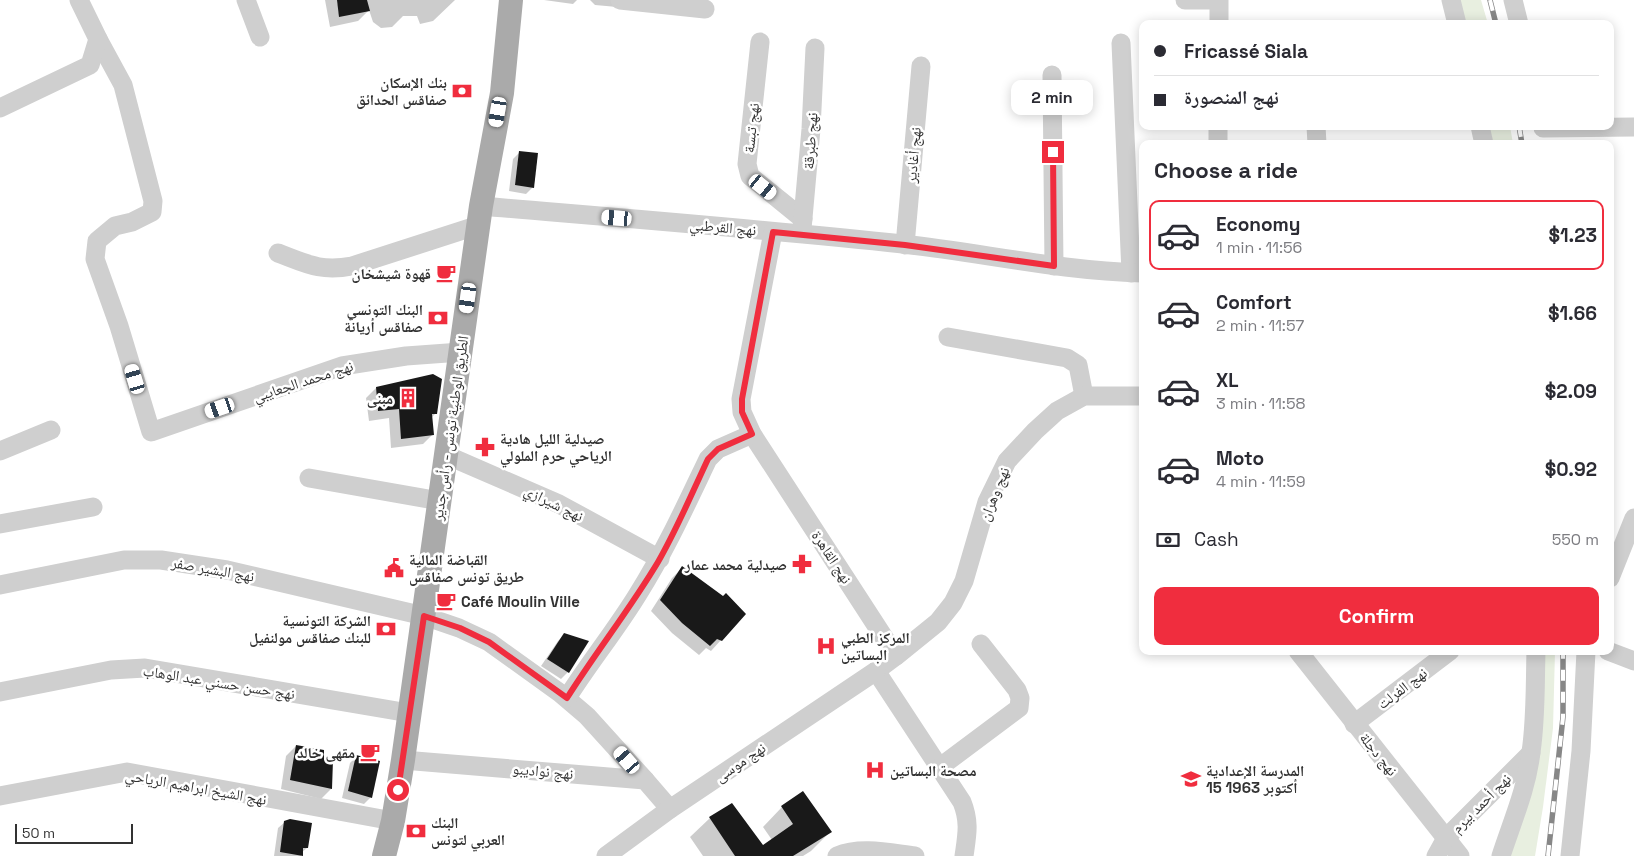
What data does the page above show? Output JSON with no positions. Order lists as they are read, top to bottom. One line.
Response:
{"streets":{"main road":["الطريق الوطنية تونس - رأس جدير"],"street":["نهج تبسة","نهج طبرقة","نهج أغادير","نهج القرطبي","نهج محمد الجعايبي","نهج وهران","نهج شيرازي","نهج القاهرة","نهج البشير صفر","نهج حسن حسني عبد الوهاب","نهج الفرلت","نهج دجلة","نهج موسى","نهج نواديبو","نهج الشيخ ابراهيم الرياحي","نهج أحمد بيرم"]},"crossings":[["نهج تبسة","نهج طبرقة"],["نهج تبسة","نهج القرطبي"],["نهج طبرقة","نهج القرطبي"],["نهج أغادير","نهج القرطبي"],["نهج القرطبي","الطريق الوطنية تونس - رأس جدير"],["نهج القرطبي","نهج القاهرة"],["نهج محمد الجعايبي","الطريق الوطنية تونس - رأس جدير"],["الطريق الوطنية تونس - رأس جدير","نهج شيرازي"],["الطريق الوطنية تونس - رأس جدير","نهج البشير صفر"],["الطريق الوطنية تونس - رأس جدير","نهج حسن حسني عبد الوهاب"],["الطريق الوطنية تونس - رأس جدير","نهج نواديبو"],["الطريق الوطنية تونس - رأس جدير","نهج الشيخ ابراهيم الرياحي"],["نهج وهران","نهج القاهرة"],["نهج البشير صفر","نهج نواديبو"],["نهج الفرلت","نهج دجلة"],["نهج دجلة","نهج أحمد بيرم"]],"places":{"bank":["بنك الإسكان صفاقس الحدائق","البنك التونسي صفاقس أريانة","الشركة التونسية للبنك صفاقس مولنفيل","البنك العربي لتونس"],"cafe":["قهوة شيشخان","Café Moulin Ville","مقهى خالد"],"building":["مبنى"],"pharmacy":["صيدلية الليل هادية الرياحي حرم الملولي","صيدلية محمد عمار"],"public building":["القباضة المالية طريق تونس صفاقس"],"hospital":["المركز الطبي البساتين","مصحة البساتين"],"school or university":["المدرسة الإعدادية 15 أكتوبر 1963"]},"scale_bar":"50 m","page":{"banner":["Fricassé Siala","نهج المنصورة"],"bubble":"2 min","heading":"Choose a ride","list":[{"name":"Economy","note":"1 min · 11:56","value":"$1.23"},{"name":"Comfort","note":"2 min · 11:57","value":"$1.66"},{"name":"XL","note":"3 min · 11:58","value":"$2.09"},{"name":"Moto","note":"4 min · 11:59","value":"$0.92"}],"pay":["Cash","550 m"],"buttons":"Confirm","scale":"50 m"}}
